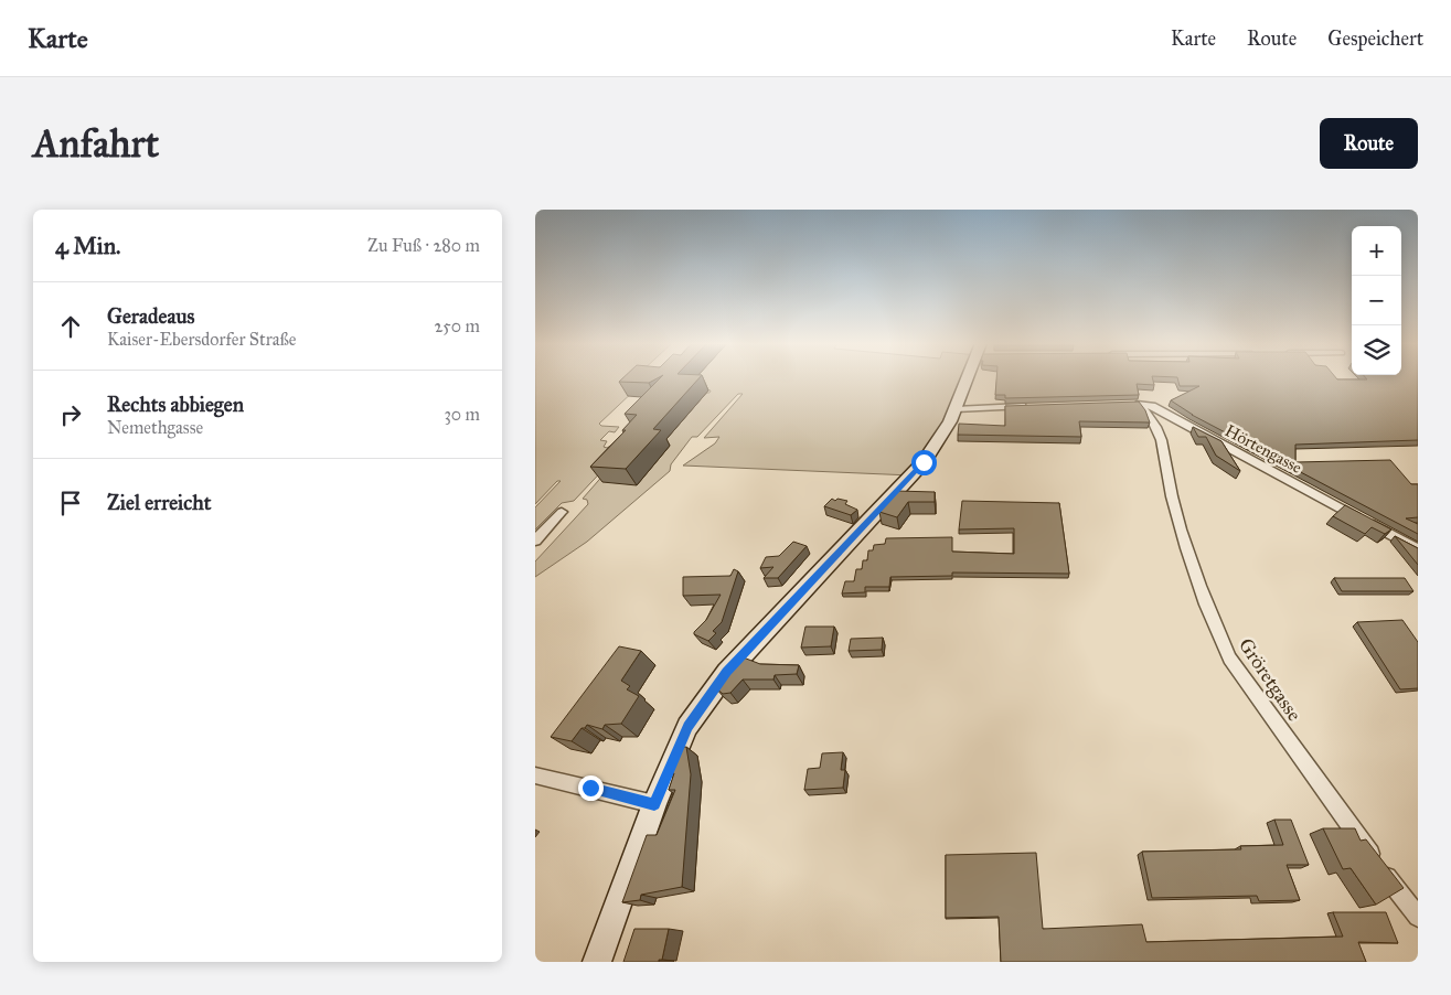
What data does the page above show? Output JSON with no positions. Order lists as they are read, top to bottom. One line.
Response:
{"streets":{"street":["Hörtengasse","Gröretgasse"]},"crossings":[["Hörtengasse","Gröretgasse"]],"page":{"header":"Karte","nav":["Karte","Route","Gespeichert"],"buttons":"Route","title":"Anfahrt","heading":["4 Min.","Zu Fuß · 280 m"],"map_buttons":["+","−"],"list":[["Geradeaus","Kaiser-Ebersdorfer Straße","250 m"],["Rechts abbiegen","Nemethgasse","30 m"],"Ziel erreicht"]}}
